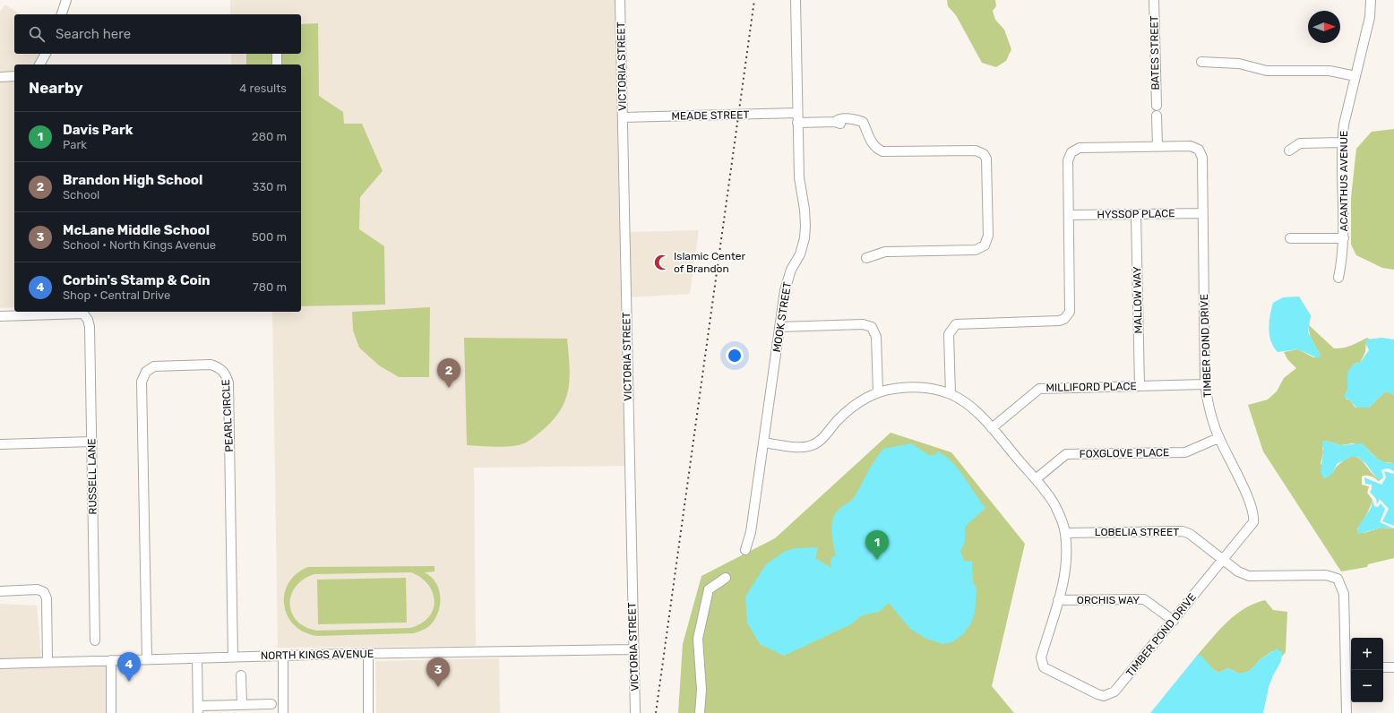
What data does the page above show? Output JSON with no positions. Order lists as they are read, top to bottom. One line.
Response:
{"streets":{"street":["BATES STREET","VICTORIA STREET","MEADE STREET","ACANTHUS AVENUE","HYSSOP PLACE","MALLOW WAY","MOOK STREET","TIMBER POND DRIVE","MILLIFORD PLACE","PEARL CIRCLE","FOXGLOVE PLACE","RUSSELL LANE","LOBELIA STREET","ORCHIS WAY","NORTH KINGS AVENUE"]},"crossings":[["VICTORIA STREET","MEADE STREET"],["VICTORIA STREET","NORTH KINGS AVENUE"],["MEADE STREET","MOOK STREET"],["HYSSOP PLACE","MALLOW WAY"],["HYSSOP PLACE","TIMBER POND DRIVE"],["MALLOW WAY","MILLIFORD PLACE"],["TIMBER POND DRIVE","MILLIFORD PLACE"],["TIMBER POND DRIVE","FOXGLOVE PLACE"],["TIMBER POND DRIVE","LOBELIA STREET"],["TIMBER POND DRIVE","ORCHIS WAY"],["PEARL CIRCLE","NORTH KINGS AVENUE"]],"places":{"mosque":["Islamic Center of Brandon"]},"north":"right","page":{"search":"Search here","heading":["Nearby","4 results"],"list":[{"mark":"1","name":"Davis Park","note":"Park","value":"280 m"},{"mark":"2","name":"Brandon High School","note":"School","value":"330 m"},{"mark":"3","name":"McLane Middle School","note":"School · North Kings Avenue","value":"500 m"},{"mark":"4","name":"Corbin's Stamp & Coin","note":"Shop · Central Drive","value":"780 m"}],"pins":["2","1","4","3"],"map_buttons":["+","−"]}}
